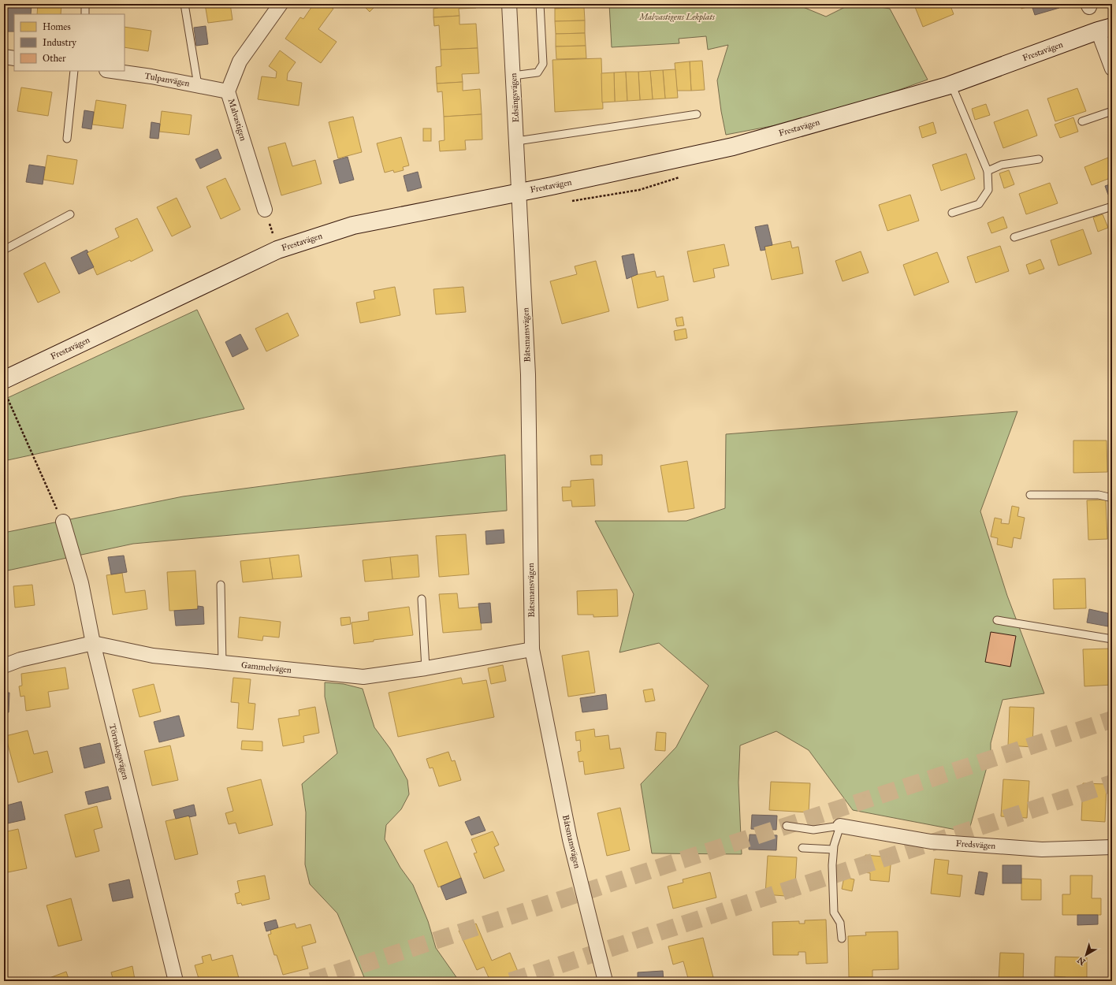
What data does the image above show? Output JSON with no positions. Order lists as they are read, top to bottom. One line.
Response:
{"streets":{"street":["Frestavägen","Tulpanvägen","Edsängsvägen","Malvastigen","Båtsmansvägen","Gammelvägen","Törnskogsvägen","Fredsvägen"]},"crossings":[["Frestavägen","Edsängsvägen"],["Frestavägen","Båtsmansvägen"],["Tulpanvägen","Malvastigen"],["Edsängsvägen","Båtsmansvägen"],["Båtsmansvägen","Gammelvägen"],["Gammelvägen","Törnskogsvägen"]],"parks":["Malvastigens Lekplats"],"legend":["Homes","Industry","Other"],"north":"bottom left"}
